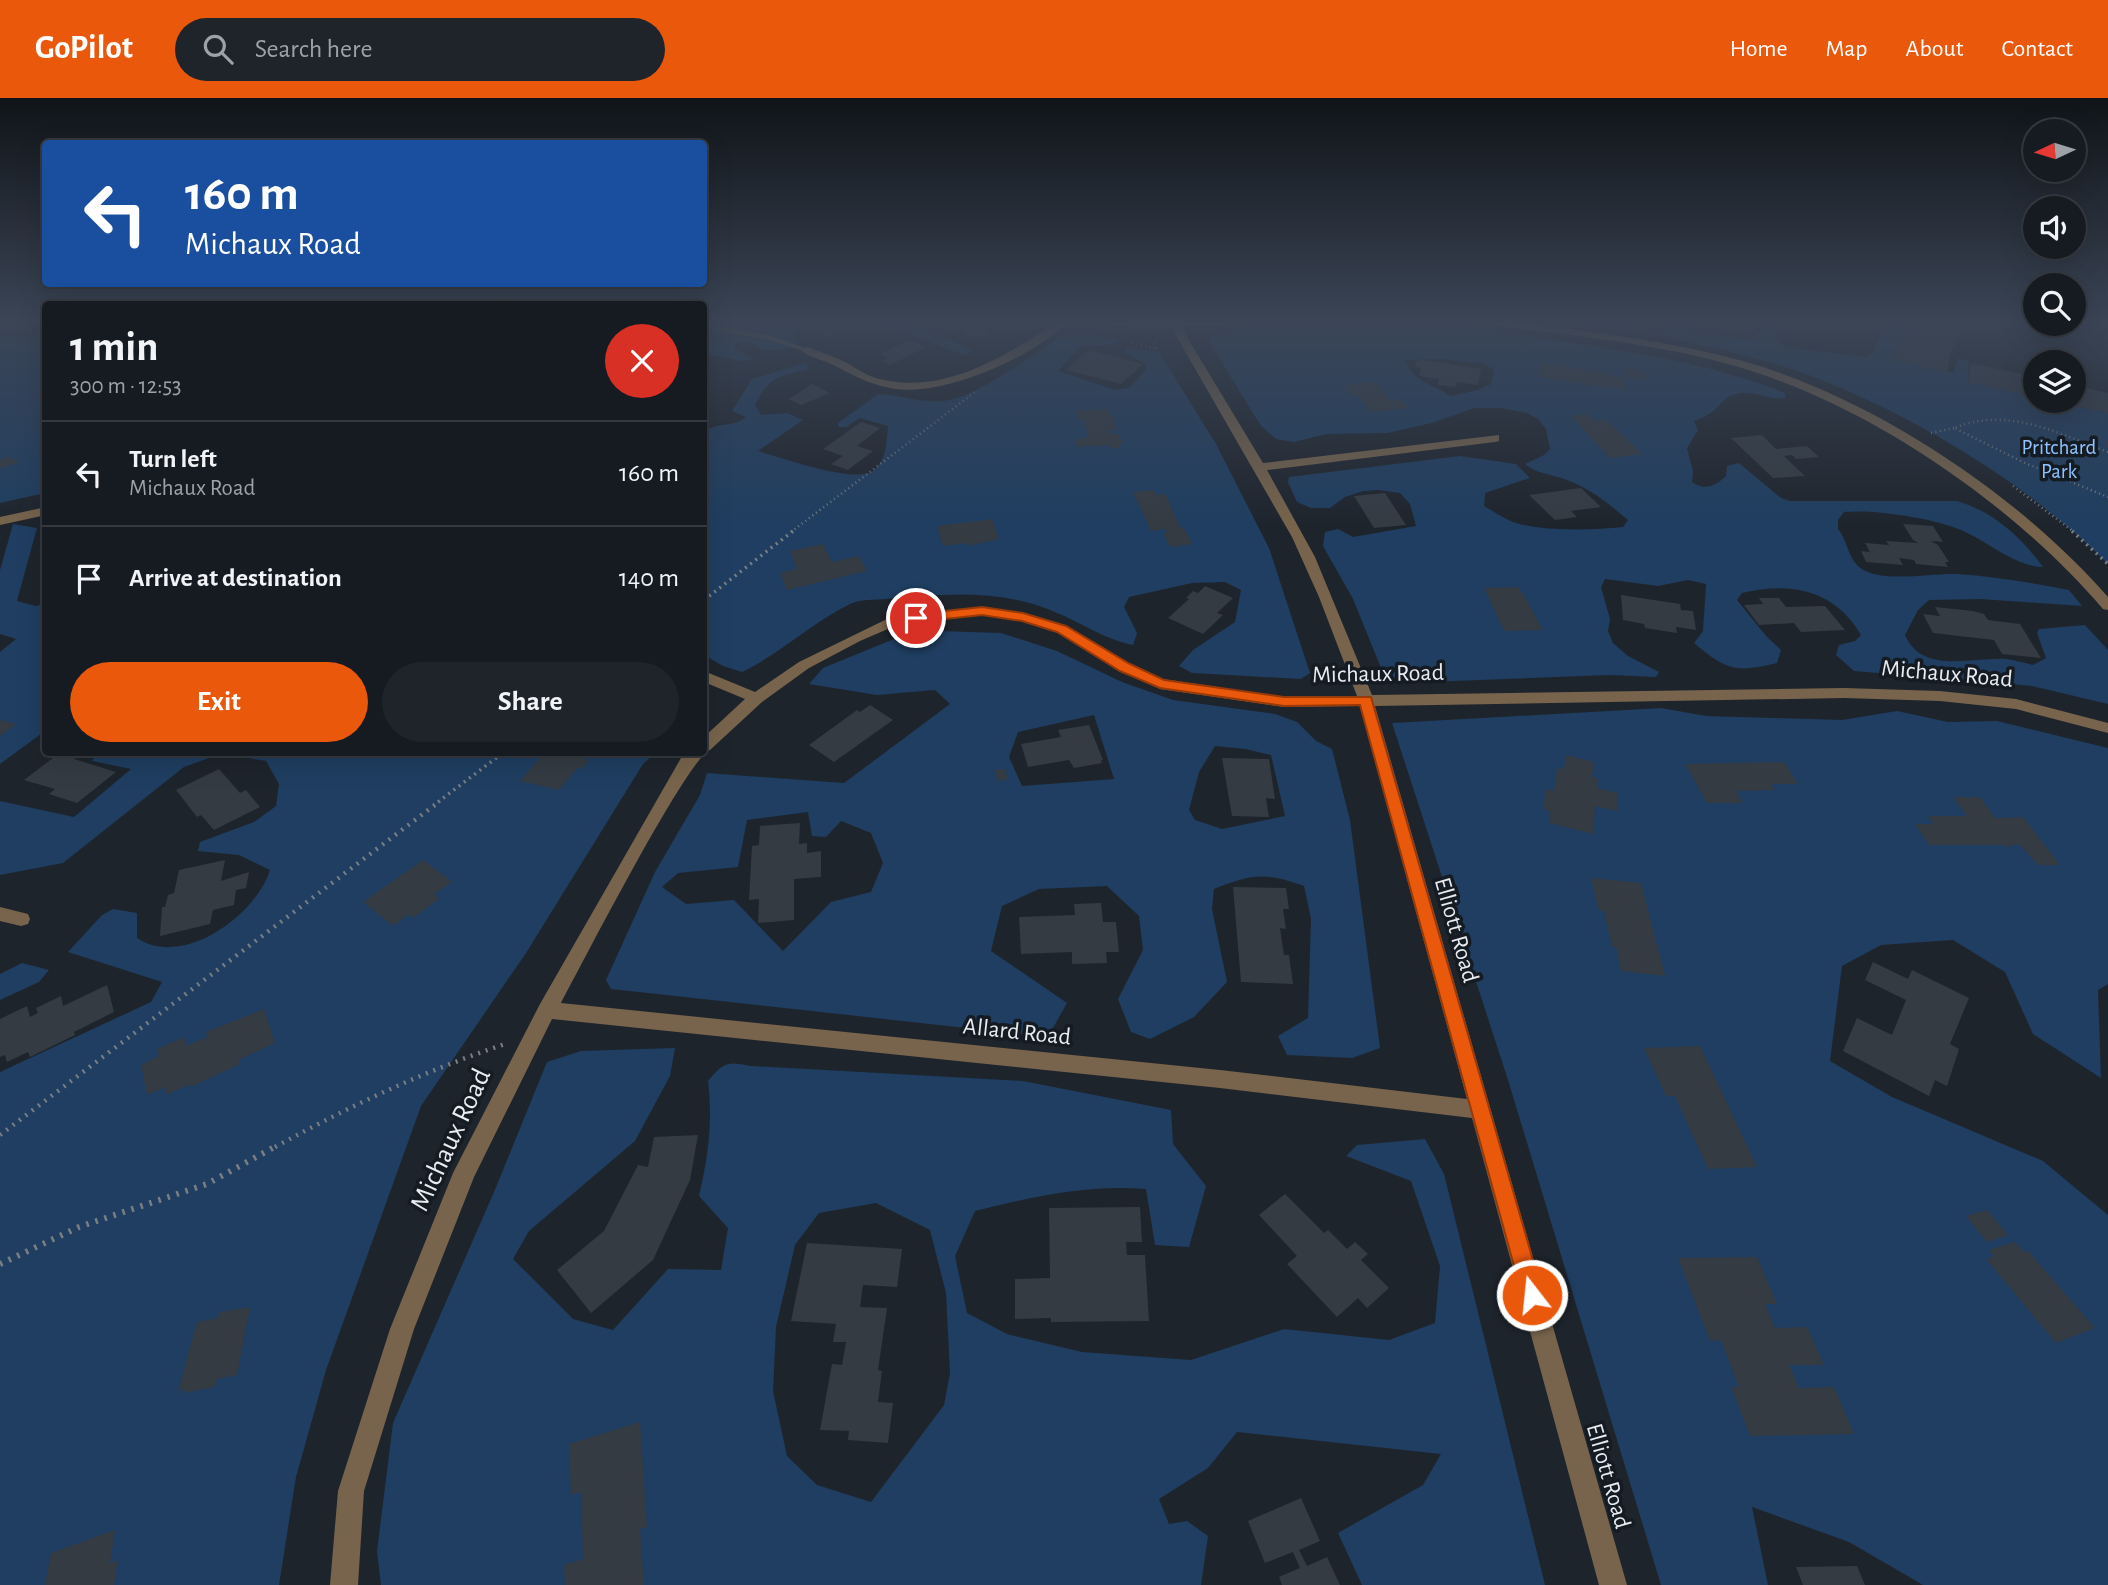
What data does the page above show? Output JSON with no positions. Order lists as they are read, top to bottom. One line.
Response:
{"streets":{"street":["Michaux Road","Elliott Road","Allard Road"]},"crossings":[["Michaux Road","Elliott Road"],["Michaux Road","Allard Road"],["Elliott Road","Allard Road"]],"parks":["Pritchard Park"],"north":"left","page":{"header":"GoPilot","search":"Search here","nav":["Home","Map","About","Contact"],"turn":["160 m","Michaux Road"],"heading":["1 min","300 m · 12:53"],"list":[{"name":"Turn left","note":"Michaux Road","value":"160 m"},{"name":"Arrive at destination","value":"140 m"}],"buttons":["Exit","Share"]}}
